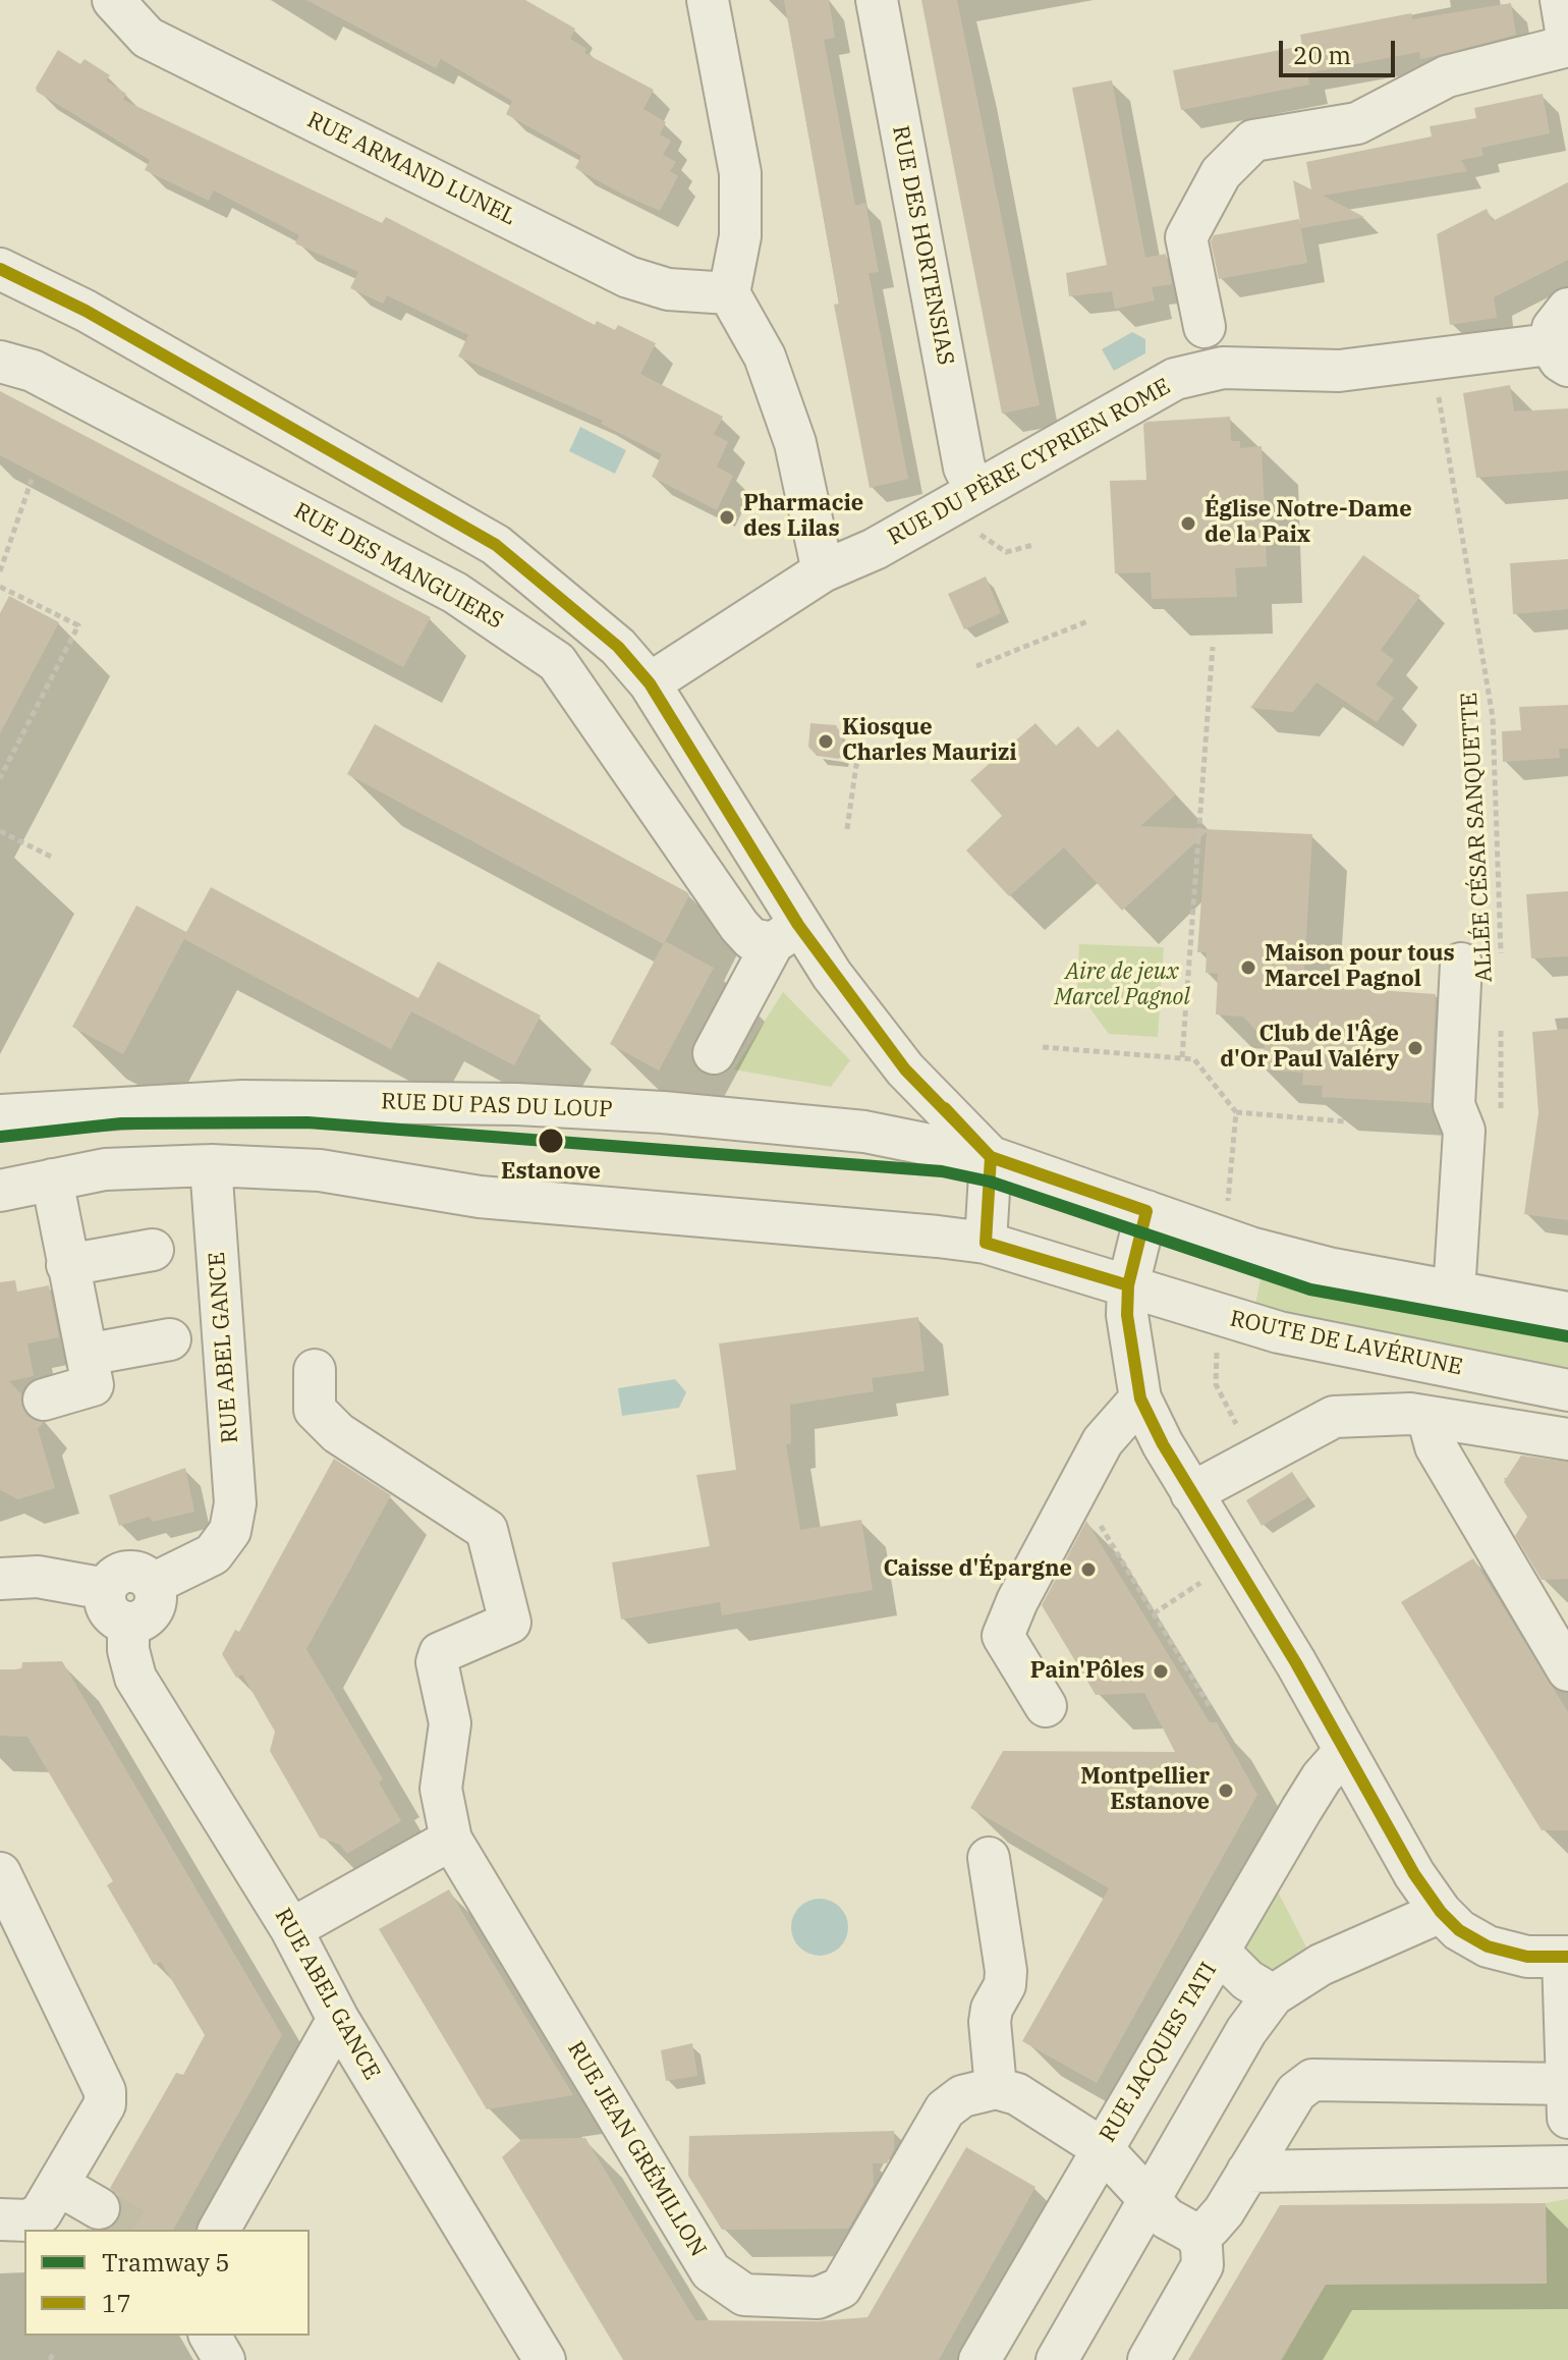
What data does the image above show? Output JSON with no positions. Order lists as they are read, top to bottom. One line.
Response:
{"streets":{"street":["RUE ARMAND LUNEL","RUE DES HORTENSIAS","RUE DU PÈRE CYPRIEN ROME","RUE DES MANGUIERS","RUE DU PAS DU LOUP","ROUTE DE LAVÉRUNE","RUE ABEL GANCE","RUE JACQUES TATI","RUE JEAN GRÉMILLON"],"path":["ALLÉE CÉSAR SANQUETTE"]},"crossings":[["RUE DES HORTENSIAS","RUE DU PÈRE CYPRIEN ROME"],["RUE DU PÈRE CYPRIEN ROME","ALLÉE CÉSAR SANQUETTE"]],"parks":["Aire de jeux Marcel Pagnol"],"places":["Pharmacie des Lilas","Église Notre-Dame de la Paix","Kiosque Charles Maurizi","Maison pour tous Marcel Pagnol","Club de l'Âge d'Or Paul Valéry","Estanove","Caisse d'Épargne","Pain'Pôles","Montpellier Estanove"],"lines":["transit line 17","tram line 5"],"legend":["Tramway 5","17"],"scale_bar":"20 m"}
